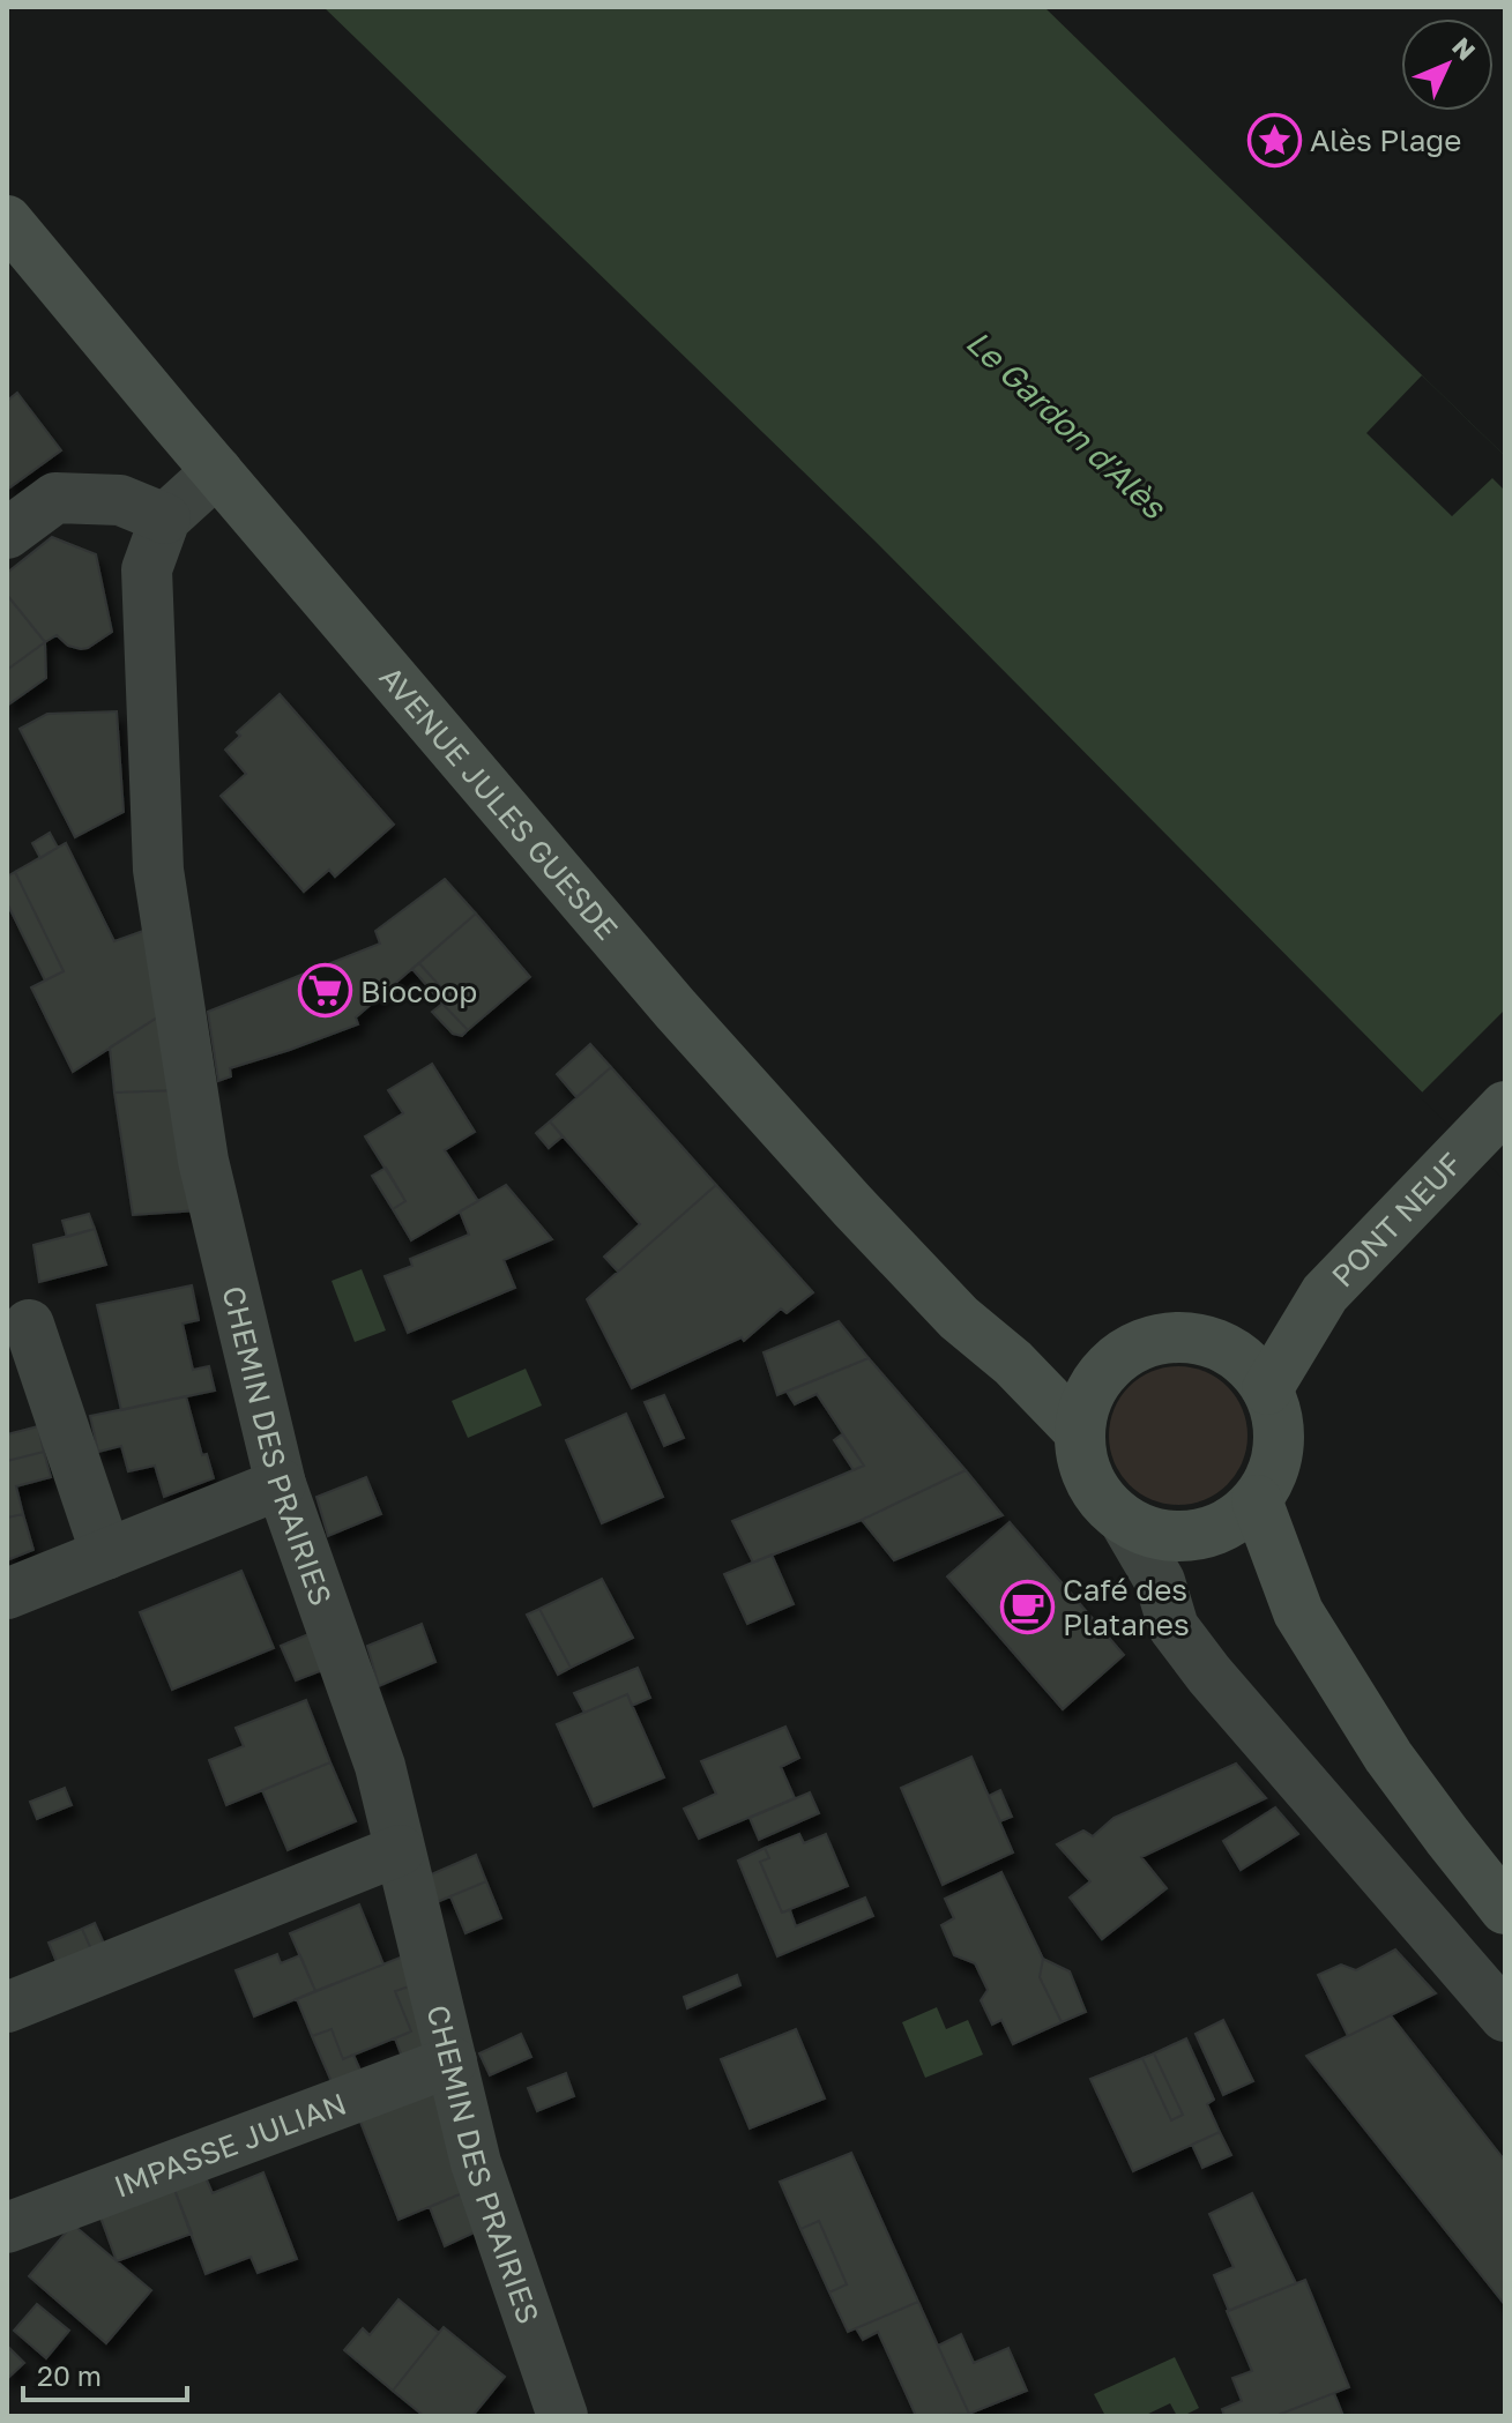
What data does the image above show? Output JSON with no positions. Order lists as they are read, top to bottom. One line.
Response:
{"streets":{"main road":["AVENUE JULES GUESDE","PONT NEUF"],"street":["CHEMIN DES PRAIRIES","IMPASSE JULIAN"]},"crossings":[["AVENUE JULES GUESDE","PONT NEUF"],["AVENUE JULES GUESDE","CHEMIN DES PRAIRIES"],["CHEMIN DES PRAIRIES","IMPASSE JULIAN"]],"water":["Le Gardon d'Alès"],"places":{"place":["Alès Plage"],"supermarket":["Biocoop"],"cafe":["Café des Platanes"]},"scale_bar":"20 m","north":"top right"}
